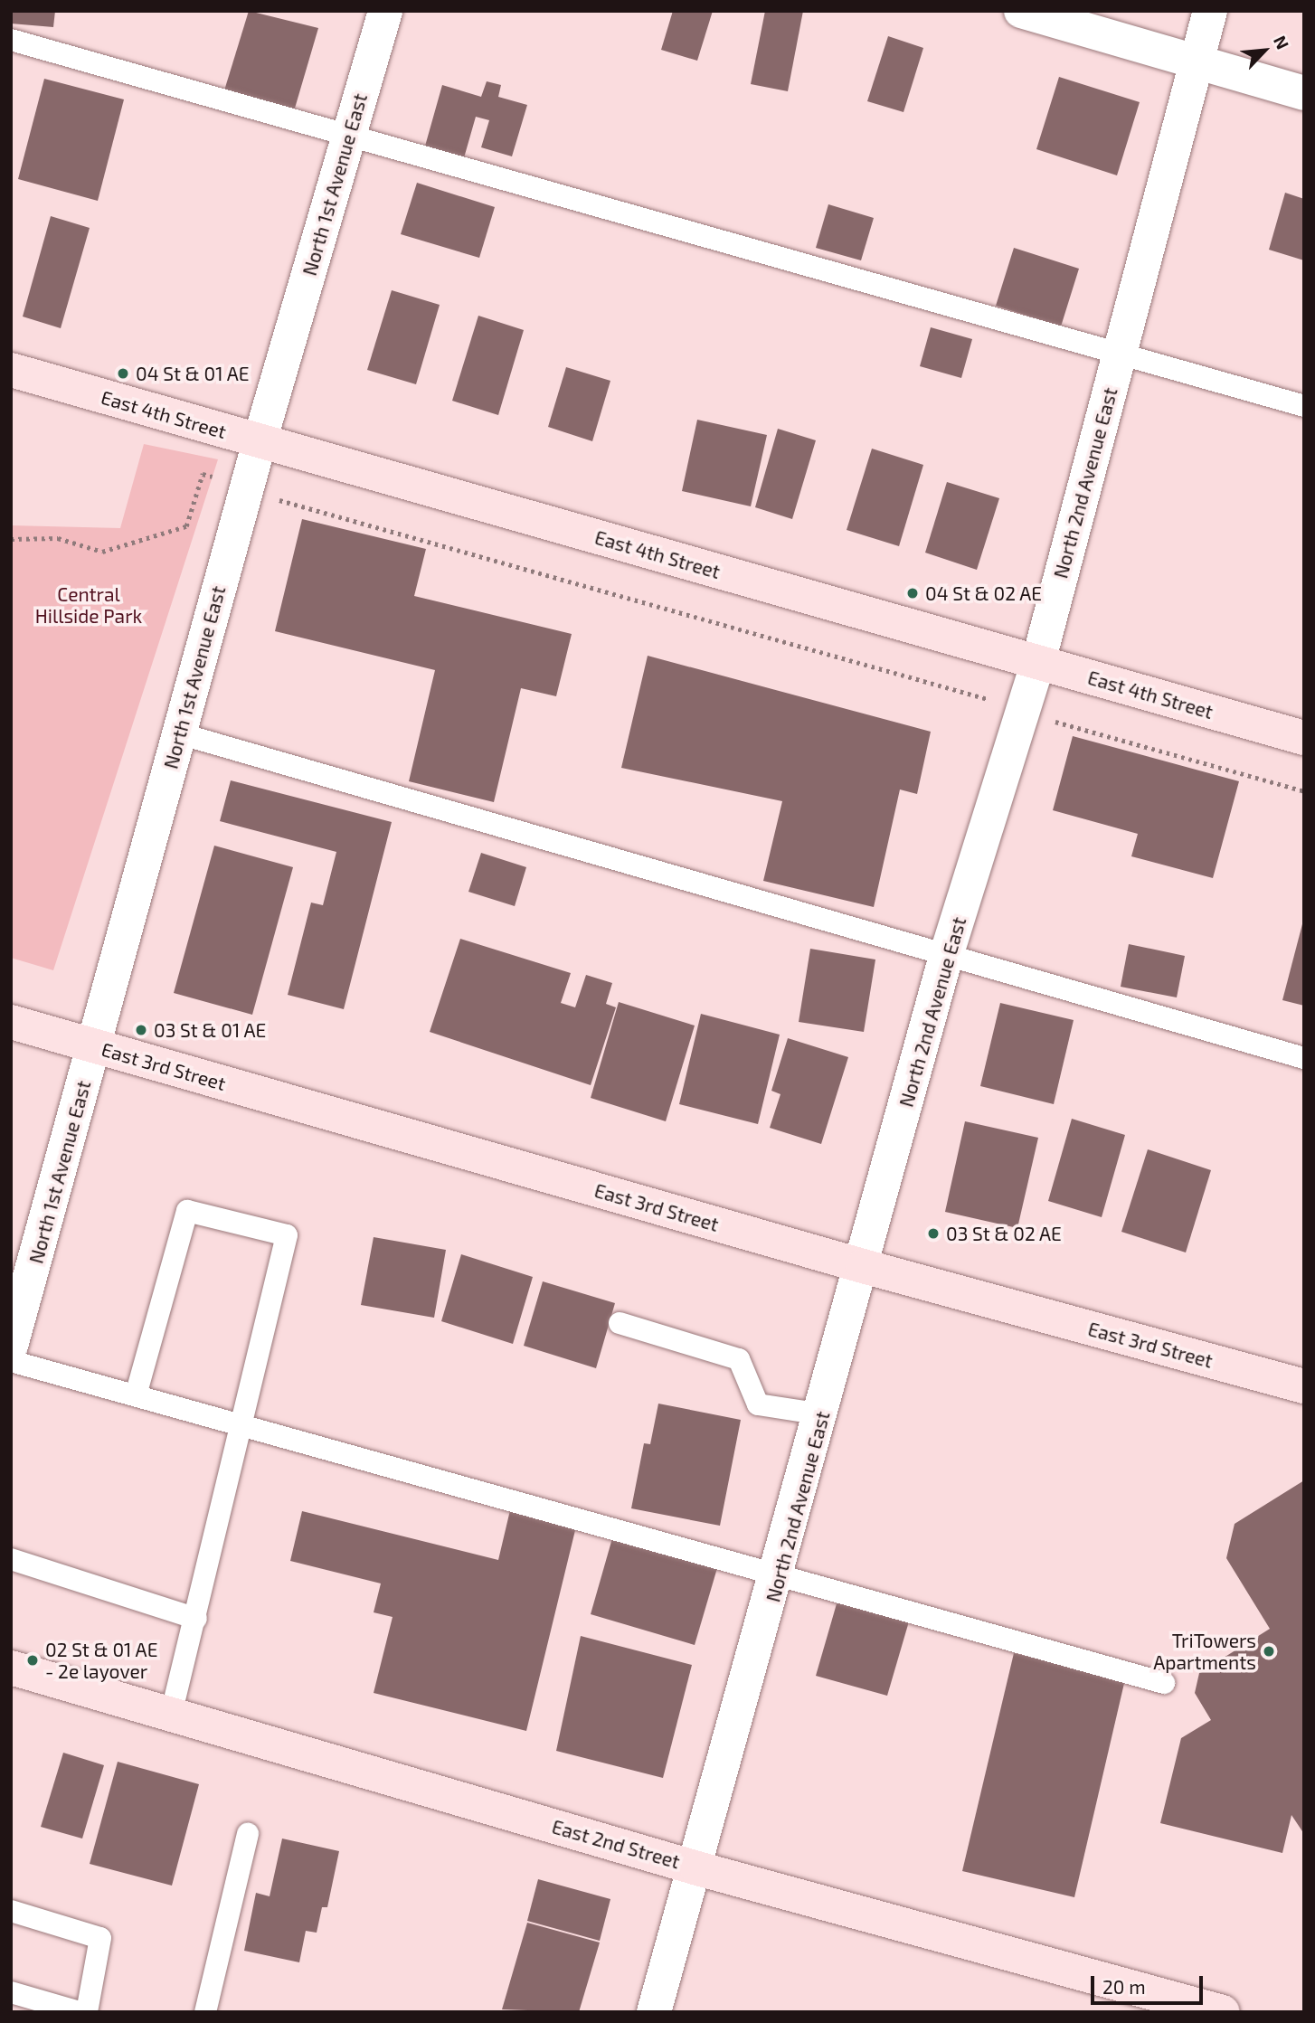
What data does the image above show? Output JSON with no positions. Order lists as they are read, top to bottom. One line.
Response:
{"streets":{"street":["North 1st Avenue East","East 4th Street","North 2nd Avenue East","East 3rd Street","East 2nd Street"]},"crossings":[["North 1st Avenue East","East 4th Street"],["North 1st Avenue East","East 3rd Street"],["East 4th Street","North 2nd Avenue East"],["North 2nd Avenue East","East 3rd Street"],["North 2nd Avenue East","East 2nd Street"]],"parks":["Central Hillside Park"],"places":["04 St & 01 AE","04 St & 02 AE","03 St & 01 AE","03 St & 02 AE","TriTowers Apartments","02 St & 01 AE - 2e layover"],"scale_bar":"20 m","north":"top right"}
